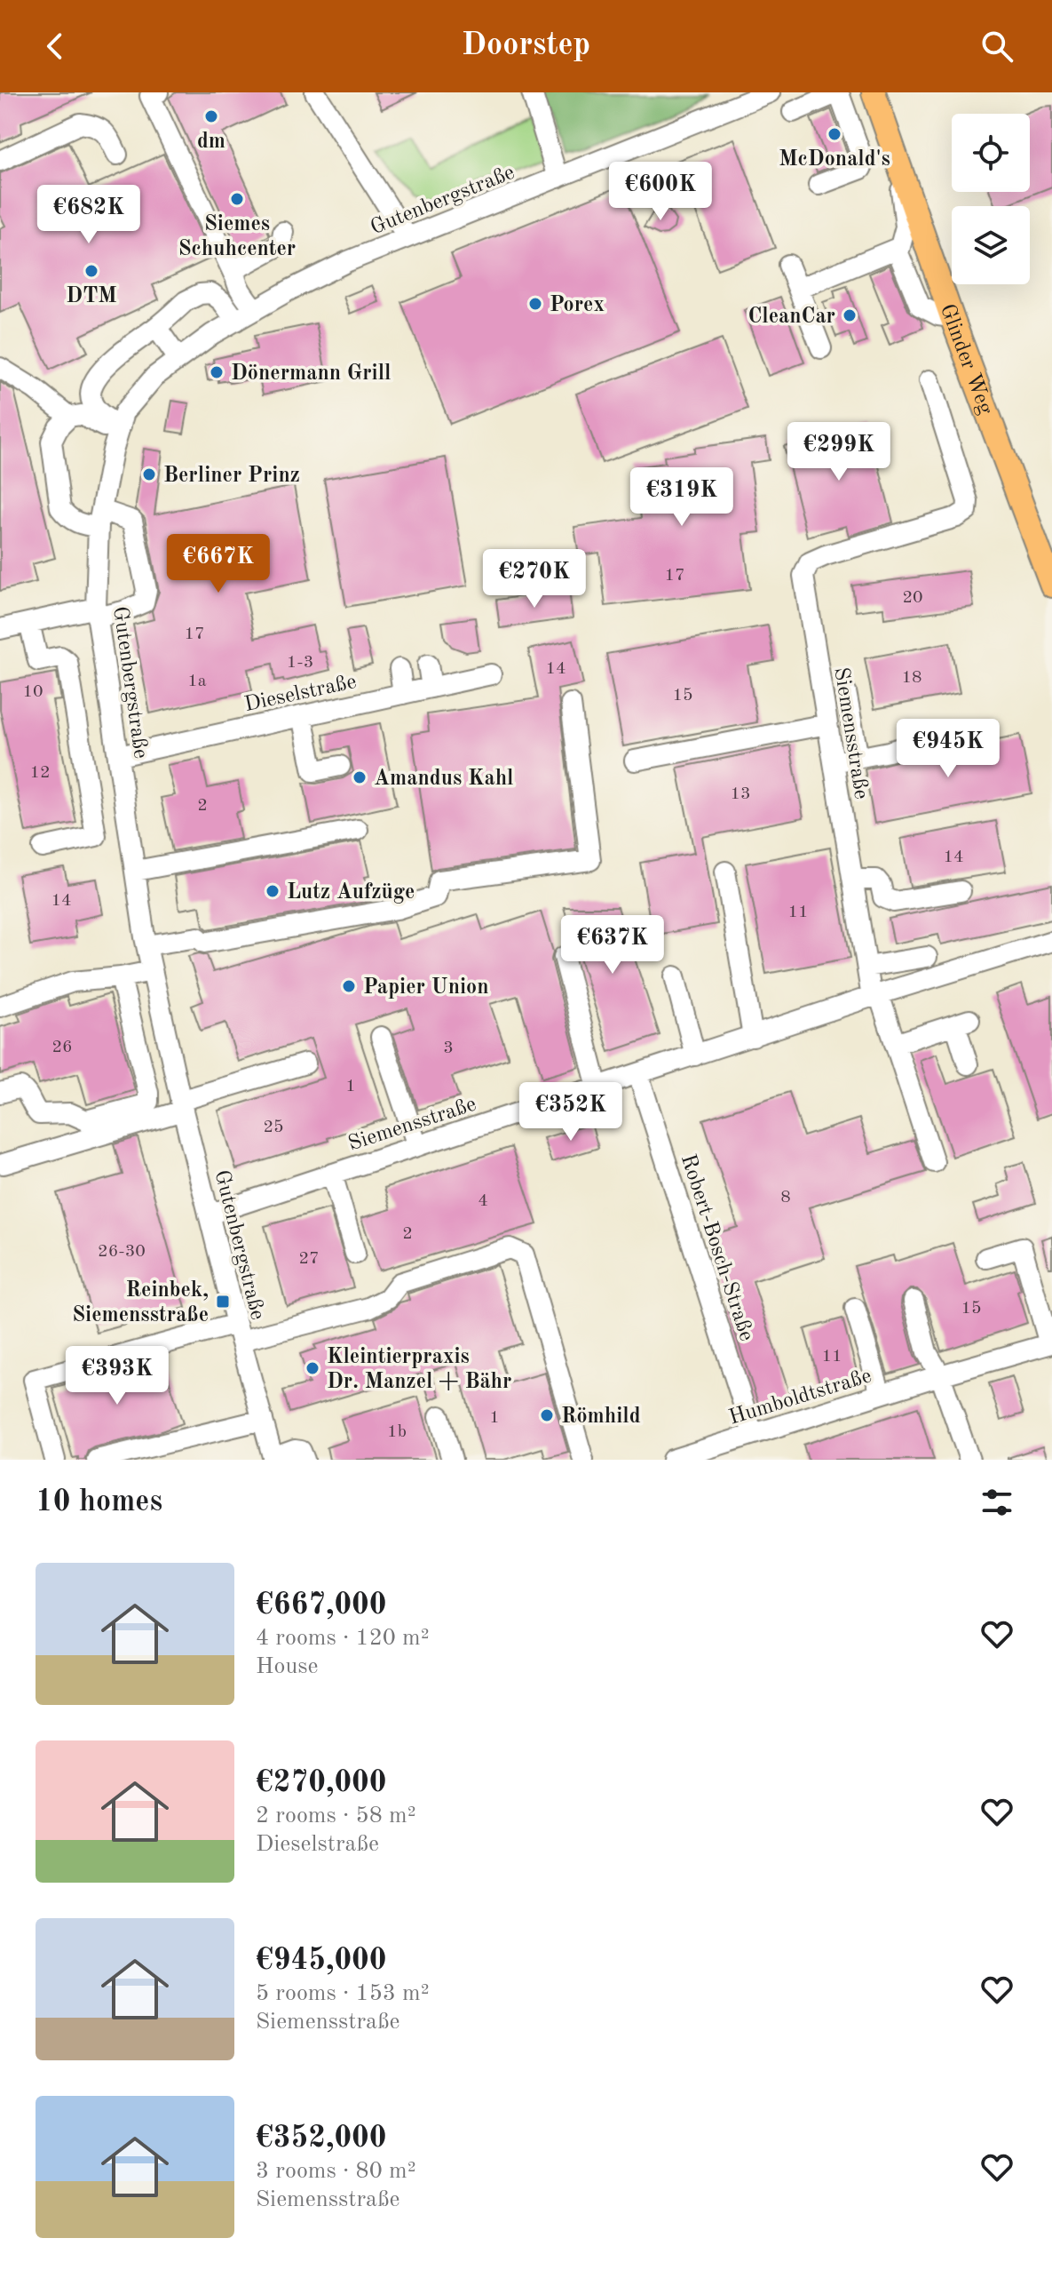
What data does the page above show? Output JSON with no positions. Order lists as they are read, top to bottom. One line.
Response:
{"streets":{"main road":["Glinder Weg"],"street":["Gutenbergstraße","Dieselstraße","Siemensstraße","Robert-Bosch-Straße","Humboldtstraße"]},"crossings":[["Gutenbergstraße","Dieselstraße"],["Gutenbergstraße","Siemensstraße"],["Siemensstraße","Robert-Bosch-Straße"],["Robert-Bosch-Straße","Humboldtstraße"]],"places":{"other":["dm","McDonald's","Siemes Schuhcenter","DTM","Porex","CleanCar","Dönermann Grill","Berliner Prinz","Amandus Kahl","Lutz Aufzüge","Papier Union","Kleintierpraxis Dr. Manzel + Bähr","Römhild"],"transit":["Reinbek, Siemensstraße"]},"house_numbers":["17","20","17","1-3","14","18","1a","10","15","12","13","2","14","14","11","26","3","1","25","8","4","2","26-30","27","15","11","1","1b"],"page":{"header":"Doorstep","price":["€600K","€682K","€299K","€319K","€667K","€270K","€945K","€637K","€352K","€393K"],"heading":"10 homes","list":[{"name":"€667,000","note":"4 rooms · 120 m² · House"},{"name":"€270,000","note":"2 rooms · 58 m² · Dieselstraße"},{"name":"€945,000","note":"5 rooms · 153 m² · Siemensstraße"},{"name":"€352,000","note":"3 rooms · 80 m² · Siemensstraße"}]}}
